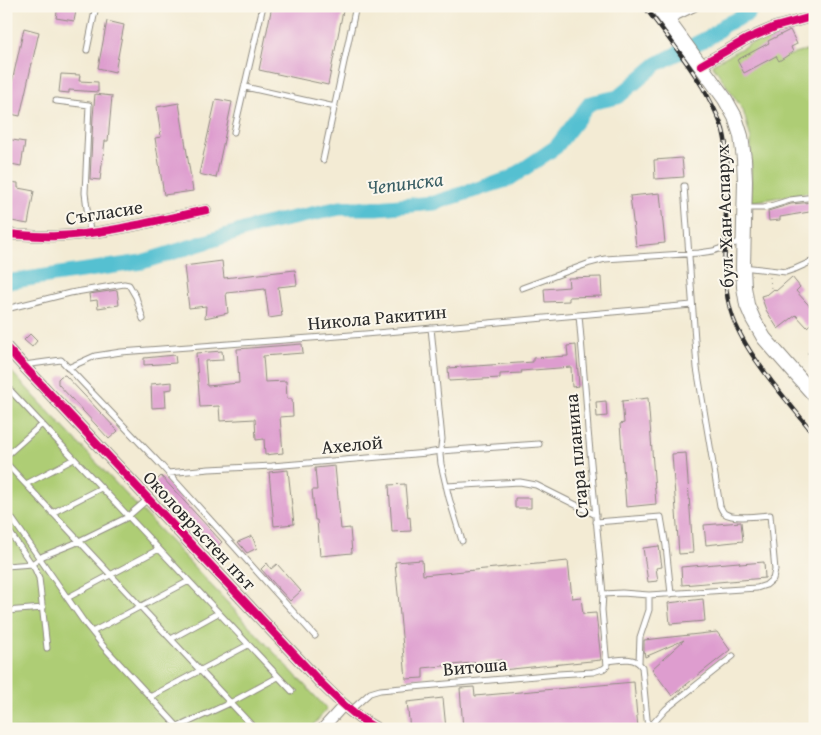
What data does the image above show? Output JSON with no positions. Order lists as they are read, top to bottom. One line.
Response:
{"streets":{"main road":["бул. Хан Аспарух"],"street":["Съгласие","Околовръстен път"],"lane":["Никола Ракитин","Ахелой","Стара планина","Витоша"]},"crossings":[["Никола Ракитин","Стара планина"],["Стара планина","Витоша"],["Околовръстен път","Витоша"]],"water":["Чепинска"]}
